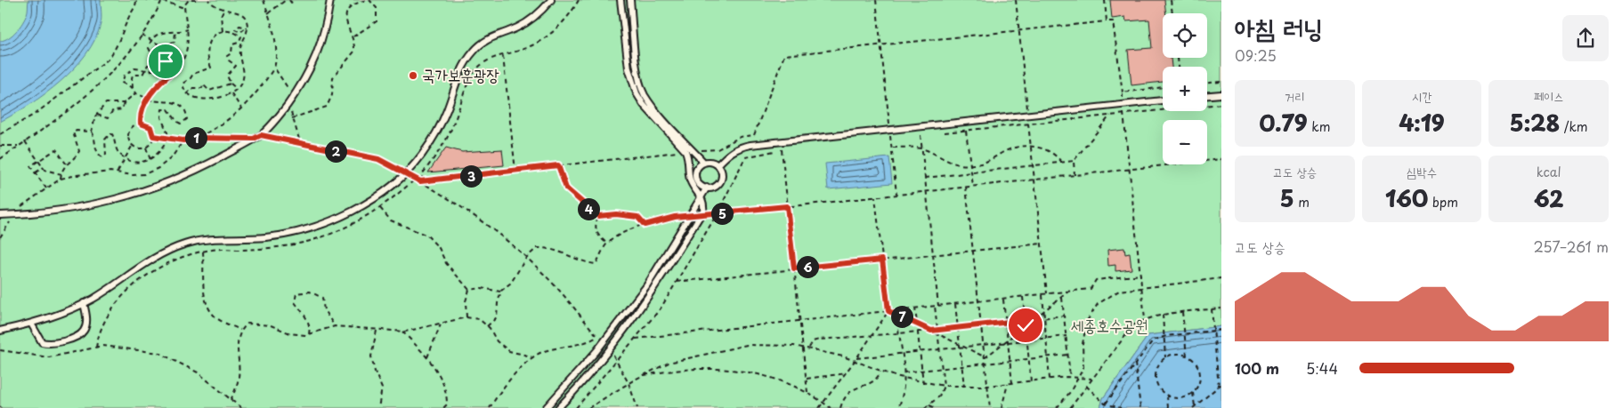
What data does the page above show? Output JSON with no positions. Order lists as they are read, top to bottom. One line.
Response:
{"parks":["세종호수공원"],"places":["국가보훈광장"],"page":{"heading":["아침 러닝","09:25"],"map_buttons":["+","−"],"stats":[["거리","0.79 km"],["시간","4:19"],["페이스","5:28 /km"],["고도 상승","5 m"],["심박수","160 bpm"],["kcal","62"]],"pins":["1","2","3","4","5","6","7"],"chart":["고도 상승","257–261 m"],"list":[{"name":"100 m","note":"5:44"}]}}
